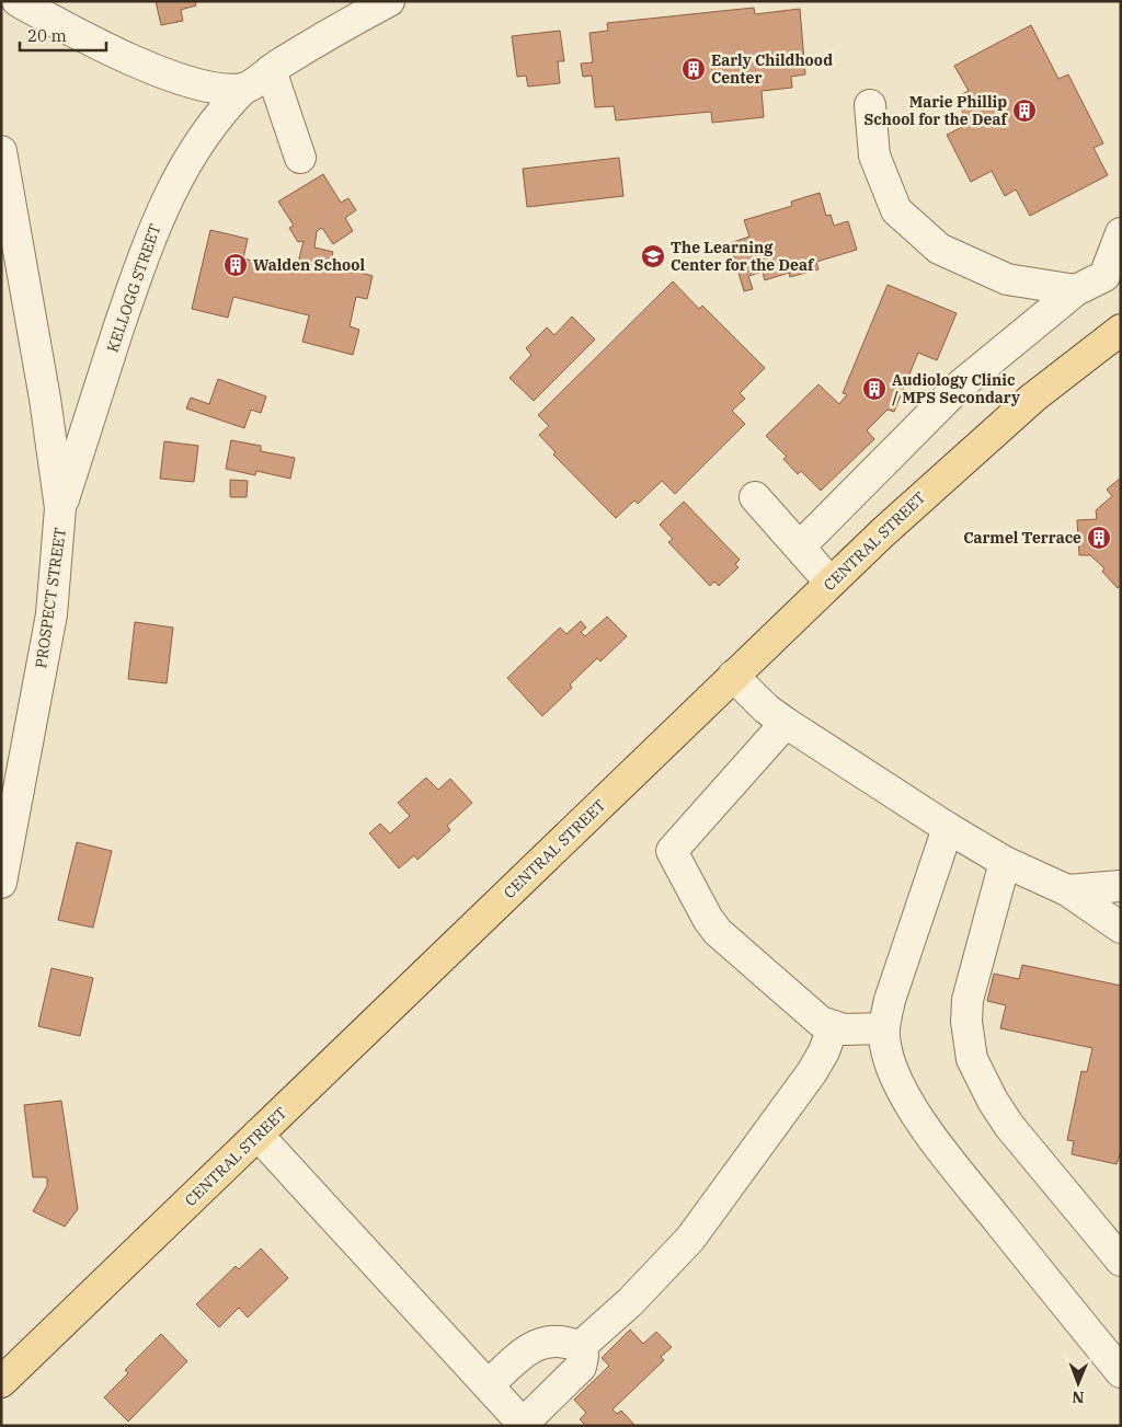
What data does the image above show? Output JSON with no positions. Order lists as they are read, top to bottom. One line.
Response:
{"streets":{"main road":["CENTRAL STREET"],"street":["KELLOGG STREET","PROSPECT STREET"]},"crossings":[["KELLOGG STREET","PROSPECT STREET"]],"places":{"building":["Early Childhood Center","Marie Phillip School for the Deaf","Walden School","Audiology Clinic / MPS Secondary","Carmel Terrace"],"school or university":["The Learning Center for the Deaf"]},"scale_bar":"20 m","north":"bottom"}
